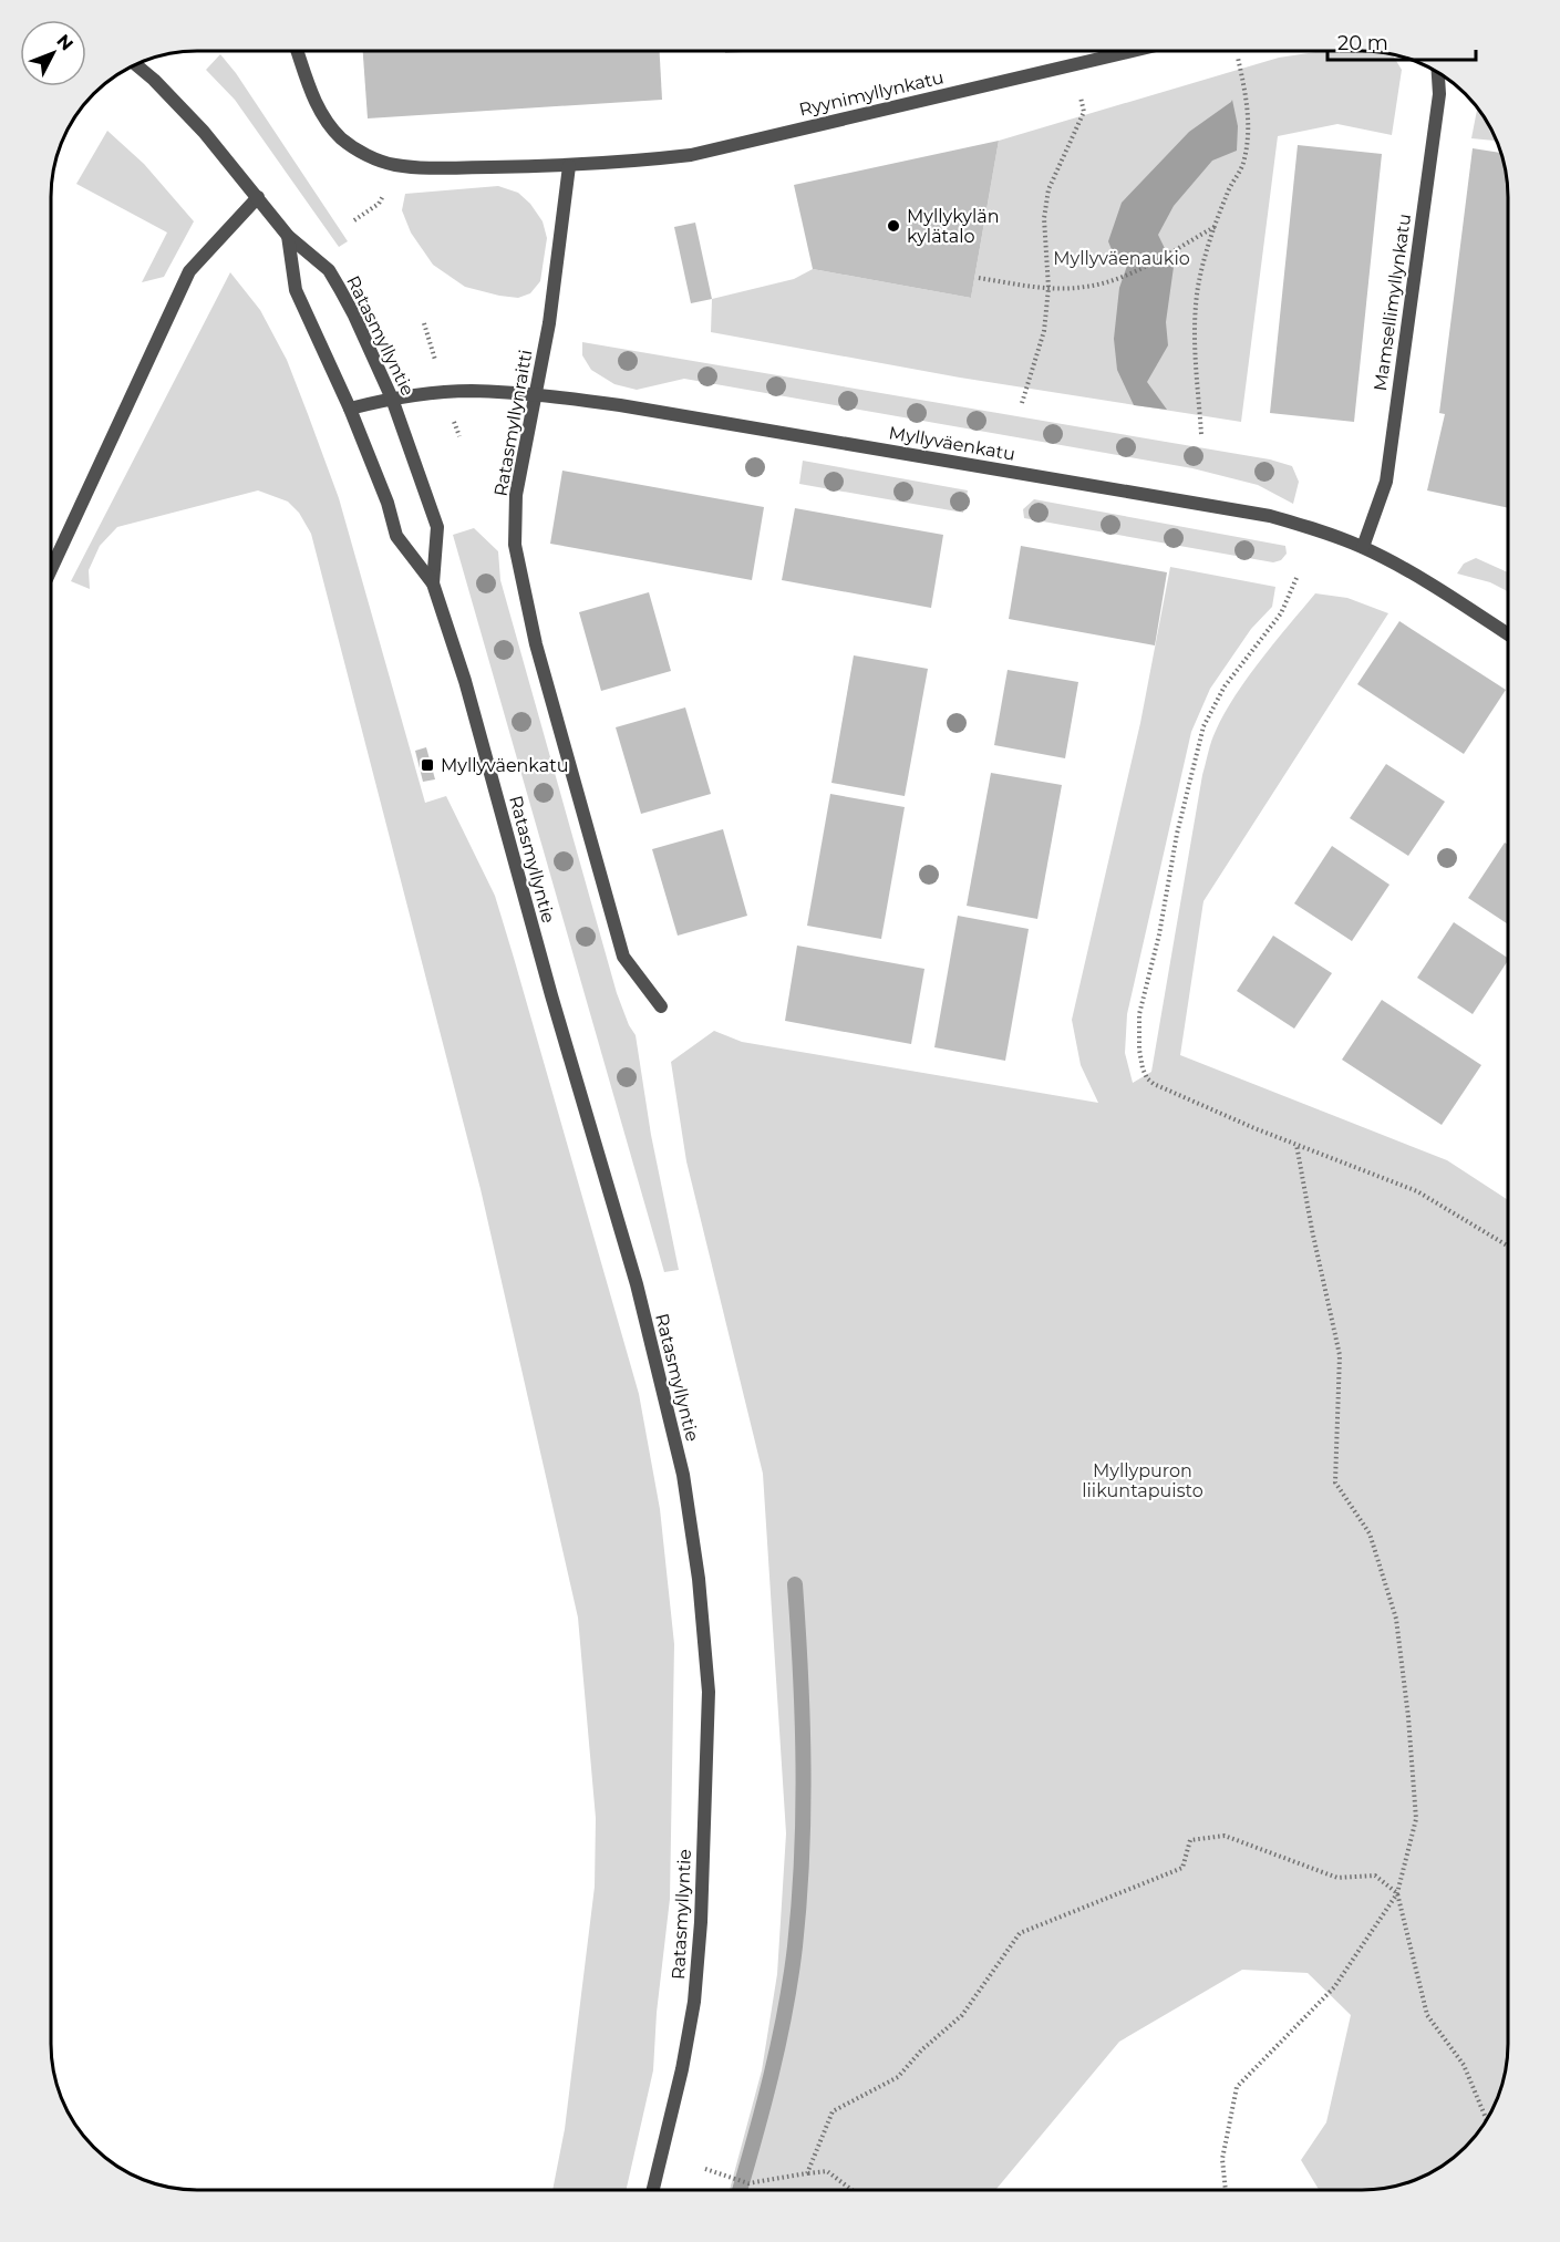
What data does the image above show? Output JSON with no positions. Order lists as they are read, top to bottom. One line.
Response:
{"streets":{"street":["Ryynimyllynkatu","Mamsellimyllynkatu","Ratasmyllyntie","Ratasmyllynraitti","Myllyväenkatu"]},"crossings":[["Ryynimyllynkatu","Ratasmyllynraitti"],["Mamsellimyllynkatu","Myllyväenkatu"],["Ratasmyllyntie","Myllyväenkatu"],["Ratasmyllynraitti","Myllyväenkatu"]],"parks":["Myllyväenaukio","Myllypuron liikuntapuisto"],"places":{"other":["Myllykylän kylätalo"],"transit":["Myllyväenkatu"]},"scale_bar":"20 m","north":"top right"}
